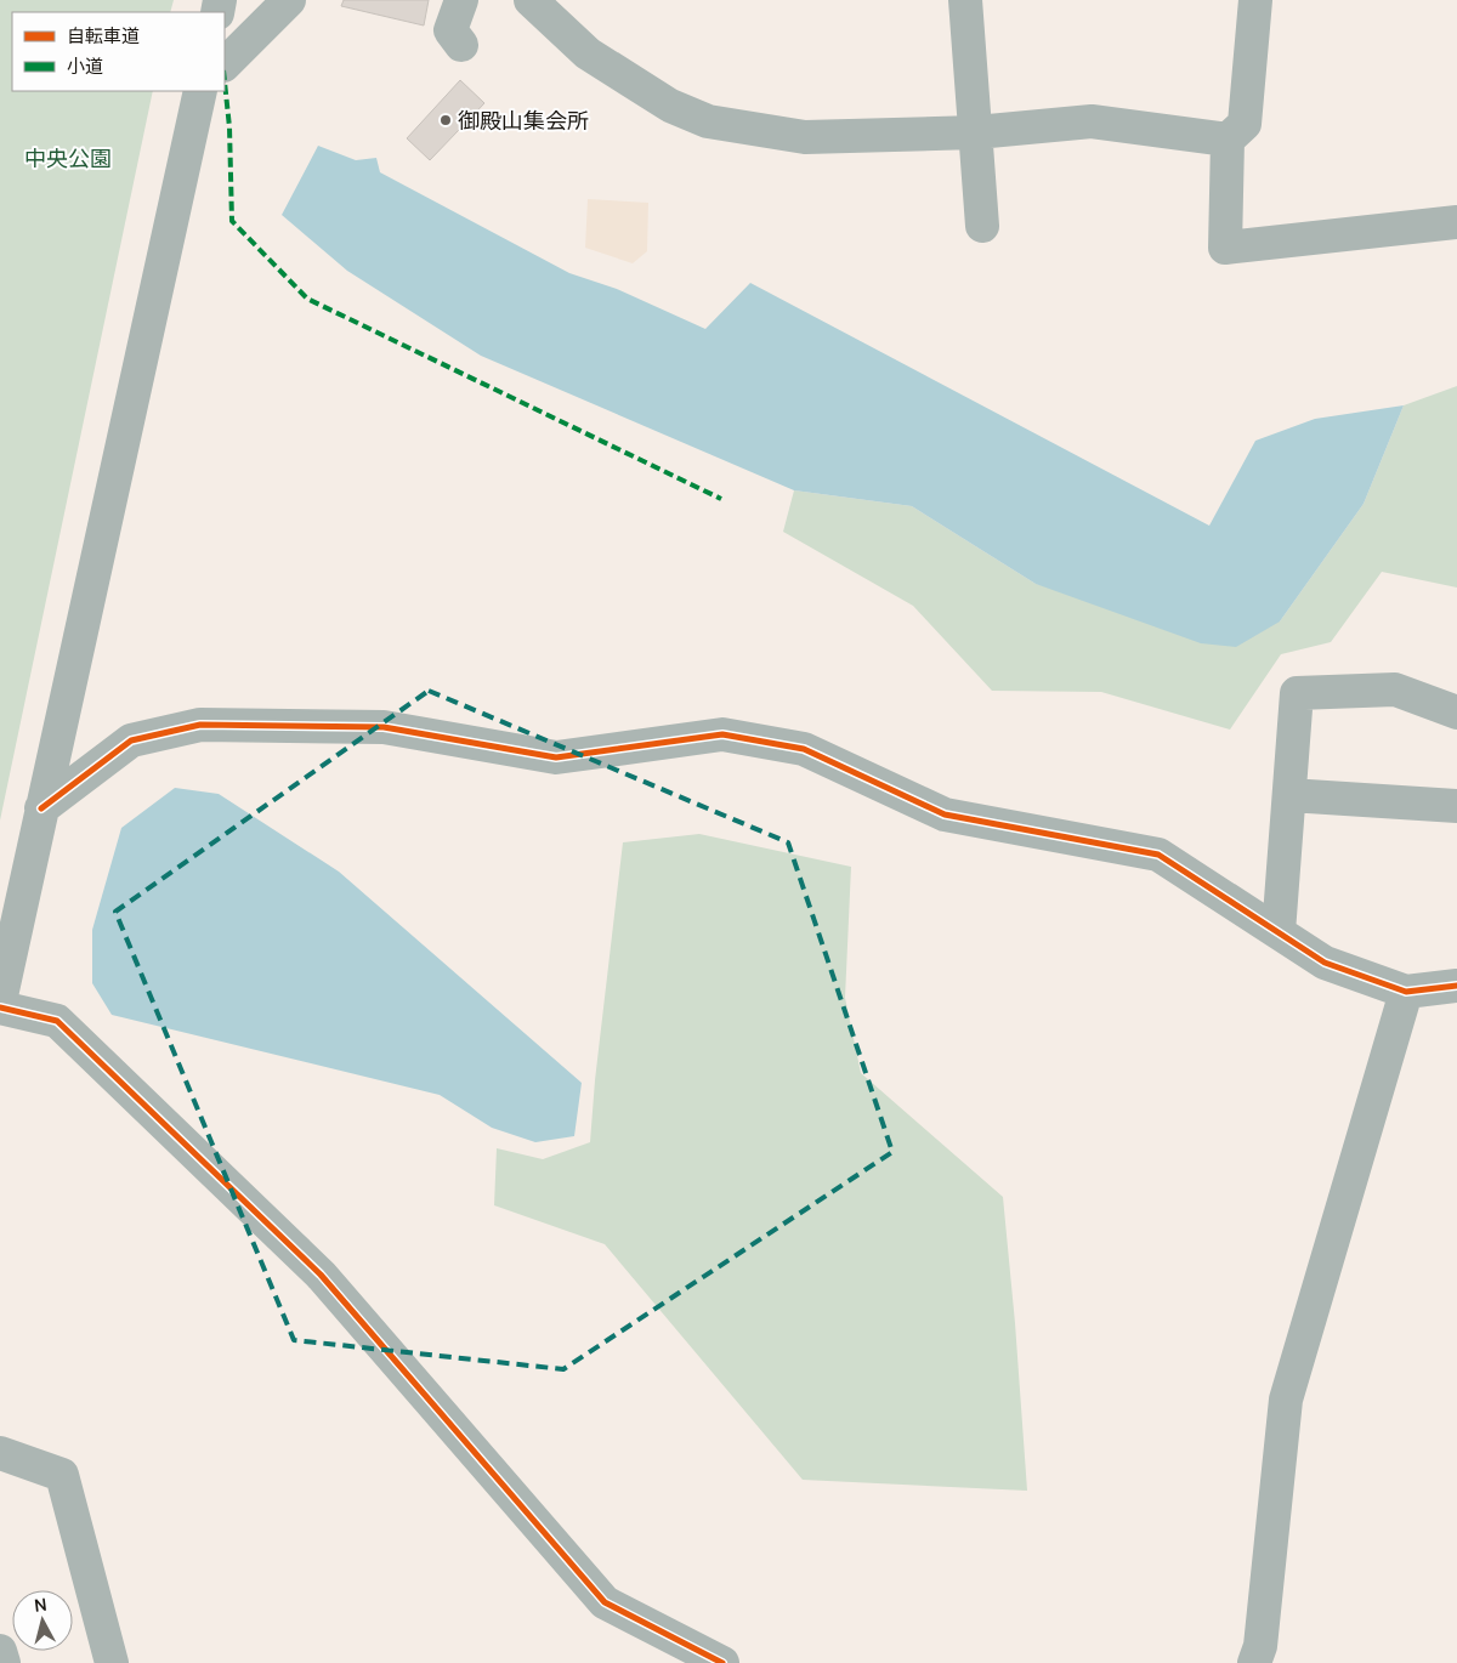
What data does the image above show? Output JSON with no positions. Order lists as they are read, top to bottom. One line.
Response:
{"parks":["中央公園"],"places":["御殿山集会所"],"legend":["自転車道","小道"],"north":"top"}
